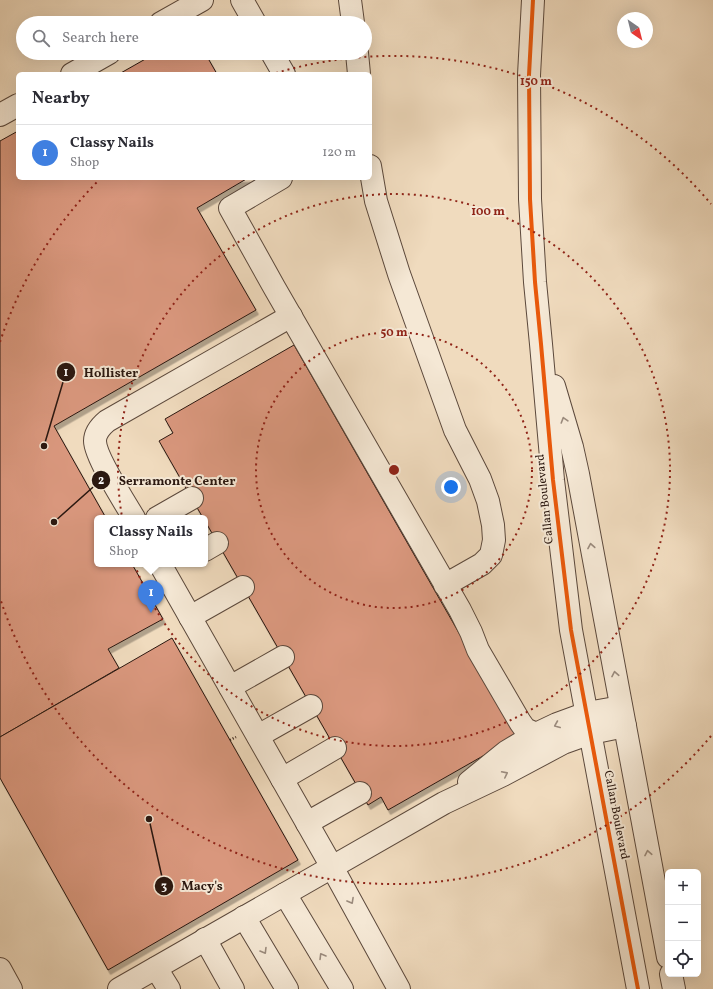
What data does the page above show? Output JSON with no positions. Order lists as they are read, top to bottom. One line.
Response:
{"streets":{"street":["Callan Boulevard"]},"places":["Hollister","Serramonte Center","Macy's"],"north":"bottom right","page":{"search":"Search here","heading":"Nearby","list":[{"mark":"1","name":"Classy Nails","note":"Shop","value":"120 m"}],"popup":["Classy Nails","Shop"],"pins":"1","map_buttons":["+","−"]},"rings":["150 m","100 m","50 m"]}
